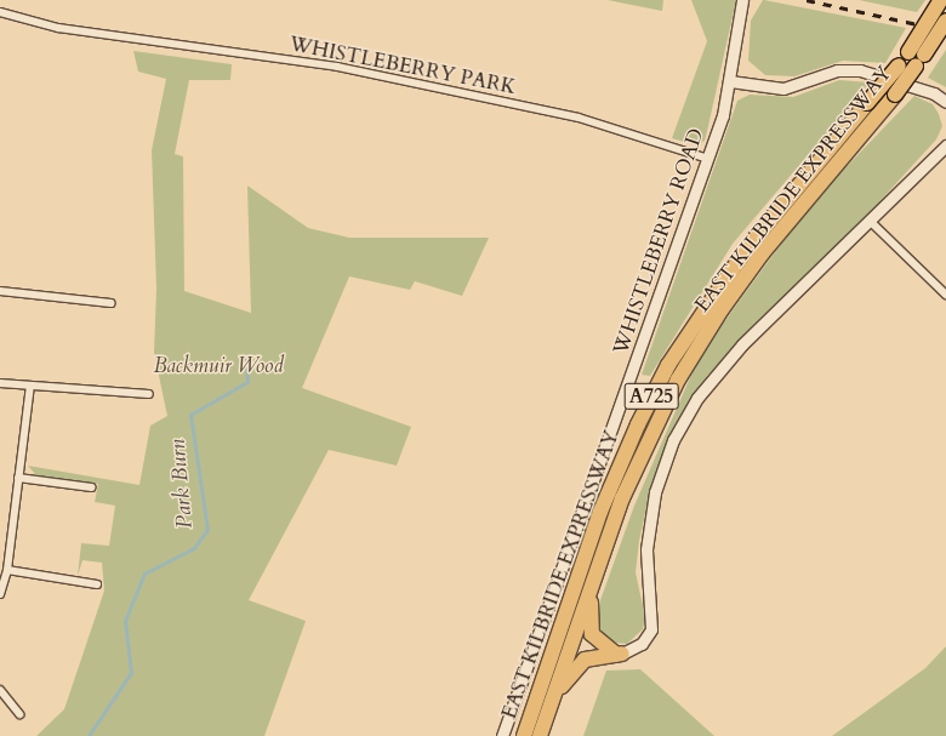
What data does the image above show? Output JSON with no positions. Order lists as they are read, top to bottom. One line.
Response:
{"streets":{"highway":["EAST KILBRIDE EXPRESSWAY","A725"],"street":["WHISTLEBERRY PARK","WHISTLEBERRY ROAD"]},"crossings":[["WHISTLEBERRY PARK","WHISTLEBERRY ROAD"]],"water":["Park Burn"],"parks":["Backmuir Wood"]}
